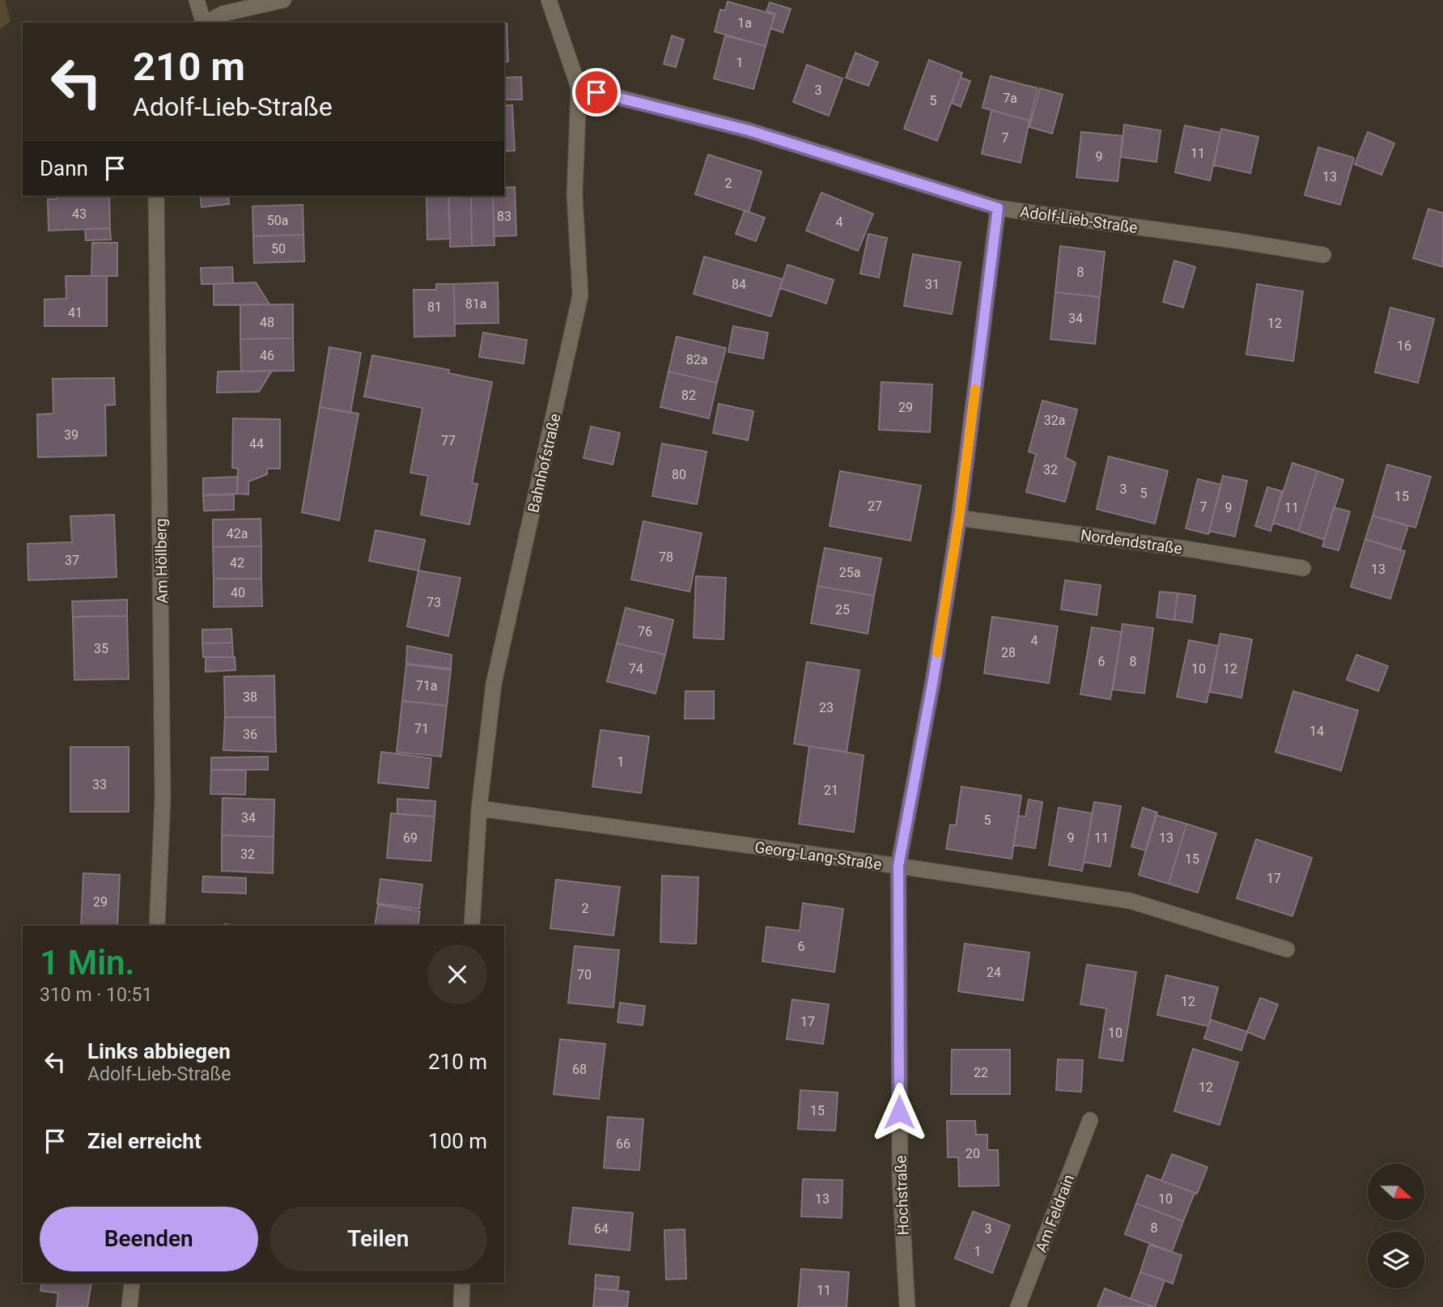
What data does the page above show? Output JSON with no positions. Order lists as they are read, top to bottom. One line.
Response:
{"streets":{"street":["Adolf-Lieb-Straße","Bahnhofstraße","Nordendstraße","Am Höllberg","Georg-Lang-Straße","Hochstraße","Am Feldrain"]},"crossings":[["Adolf-Lieb-Straße","Bahnhofstraße"],["Adolf-Lieb-Straße","Hochstraße"],["Bahnhofstraße","Georg-Lang-Straße"],["Nordendstraße","Hochstraße"],["Georg-Lang-Straße","Hochstraße"]],"house_numbers":["1a","1","3","7a","5","7","11","9","13","2","43","83","50a","4","50","8","84","31","81a","81","41","34","48","12","16","46","82a","82","29","32a","39","77","44","32","80","3","5","15","27","7","9","11","42a","78","37","42","13","25a","40","73","25","76","4","35","28","6","8","74","10","12","71a","38","23","71","14","36","1","33","21","34","5","69","9","11","13","32","15","17","29","2","6","24","70","12","17","10","68","22","12","15","66","20","13","10","8","64","3","1","11"],"north":"right","page":{"turn":["210 m","Adolf-Lieb-Straße"],"then":"Dann","heading":["1 Min.","310 m · 10:51"],"list":[{"name":"Links abbiegen","note":"Adolf-Lieb-Straße","value":"210 m"},{"name":"Ziel erreicht","value":"100 m"}],"buttons":["Beenden","Teilen"]}}
